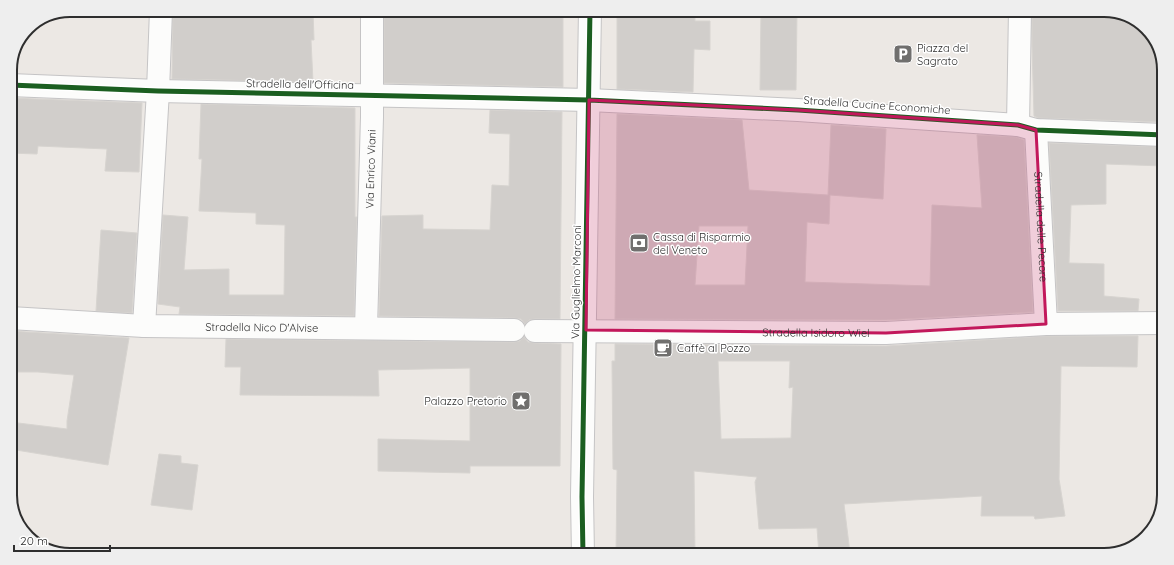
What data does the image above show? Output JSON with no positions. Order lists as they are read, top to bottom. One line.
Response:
{"streets":{"street":["Stradella dell'Officina","Stradella Cucine Economiche","Via Enrico Viani","Stradella delle Pecore","Via Guglielmo Marconi","Stradella Nico D'Alvise","Stradella Isidoro Wiel"]},"crossings":[["Stradella dell'Officina","Stradella Cucine Economiche"],["Stradella dell'Officina","Via Enrico Viani"],["Stradella dell'Officina","Via Guglielmo Marconi"],["Stradella Cucine Economiche","Stradella delle Pecore"],["Stradella Cucine Economiche","Via Guglielmo Marconi"],["Via Enrico Viani","Stradella Nico D'Alvise"],["Stradella delle Pecore","Stradella Isidoro Wiel"],["Via Guglielmo Marconi","Stradella Nico D'Alvise"],["Via Guglielmo Marconi","Stradella Isidoro Wiel"],["Stradella Nico D'Alvise","Stradella Isidoro Wiel"]],"places":{"parking":["Piazza del Sagrato"],"bank":["Cassa di Risparmio del Veneto"],"cafe":["Caffè al Pozzo"],"place":["Palazzo Pretorio"]},"scale_bar":"20 m"}
